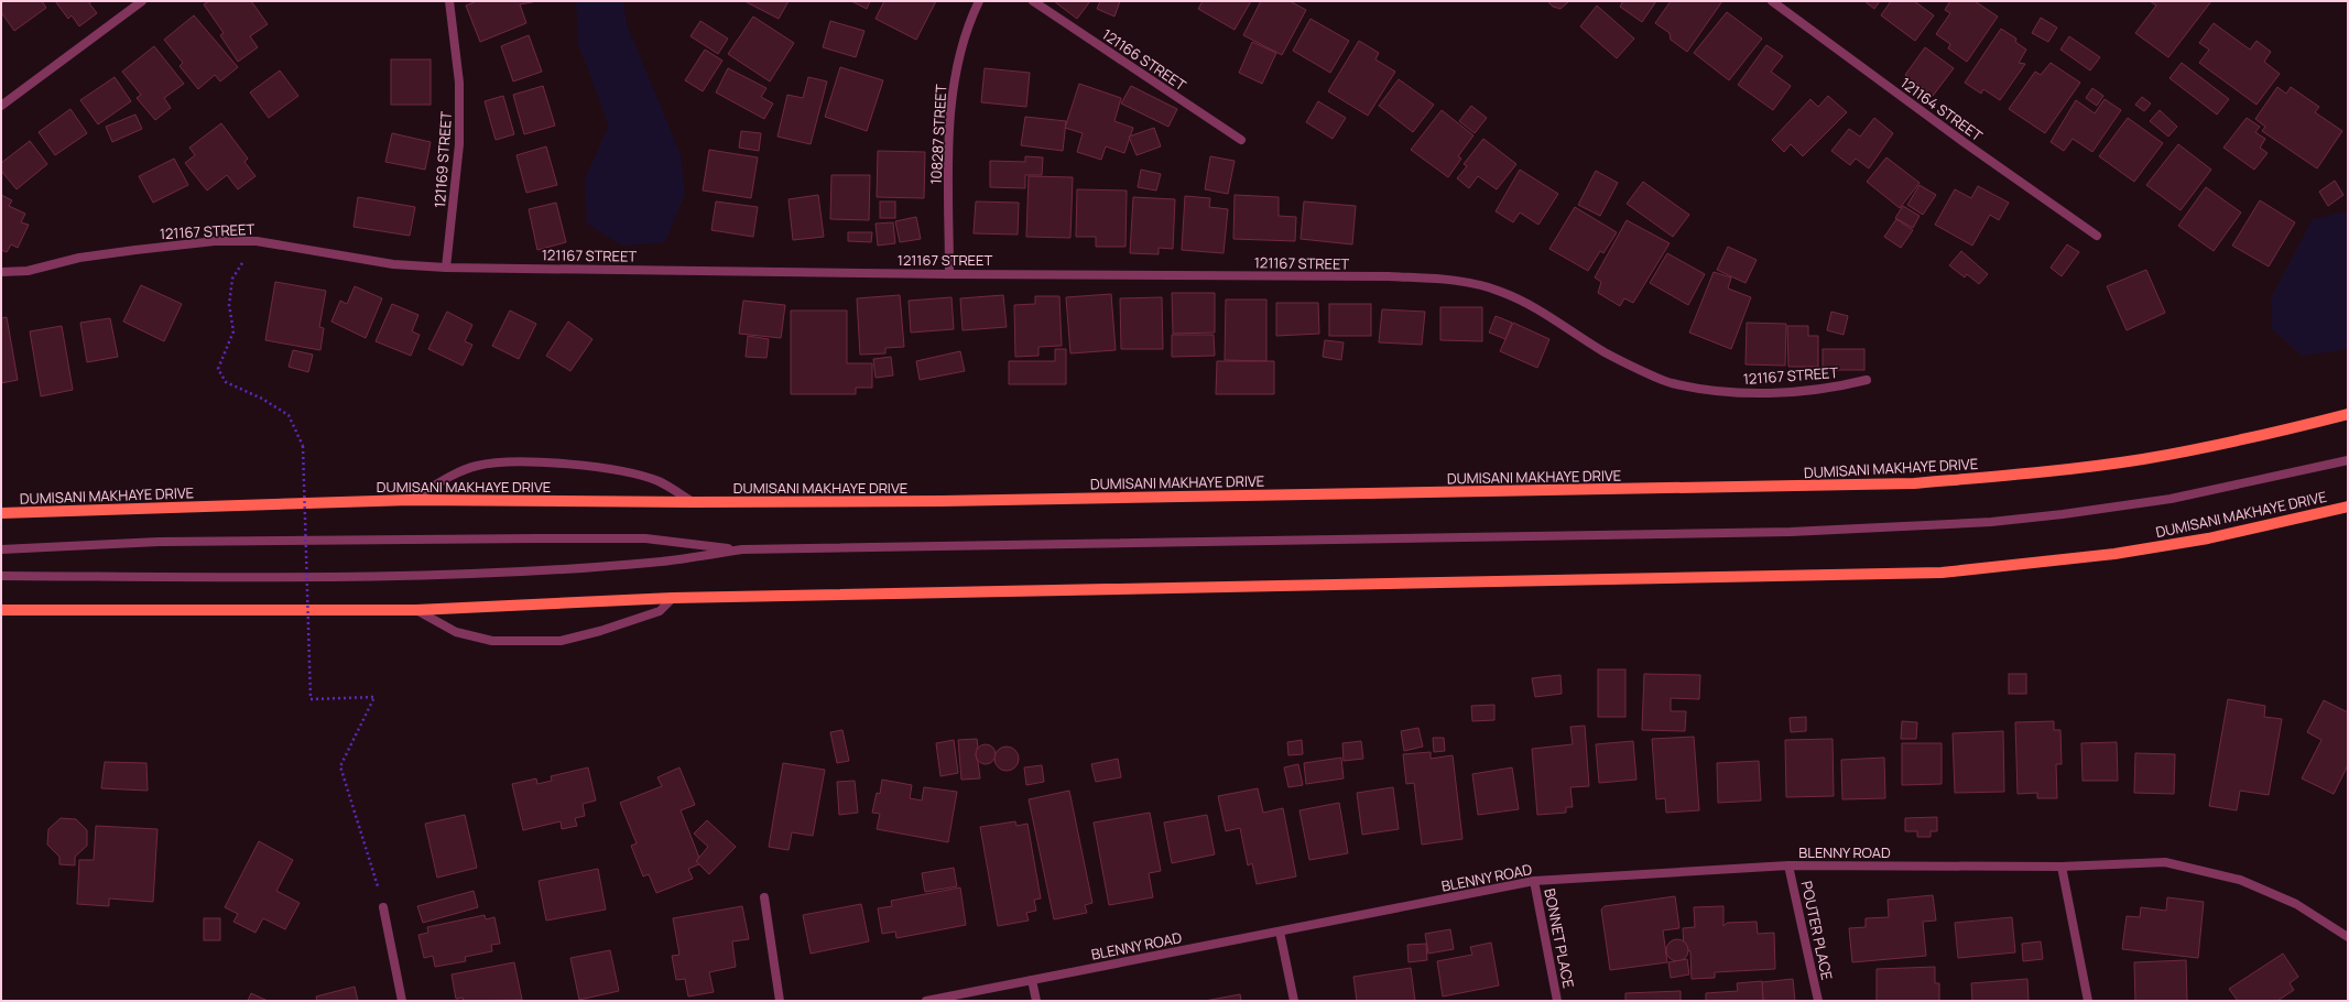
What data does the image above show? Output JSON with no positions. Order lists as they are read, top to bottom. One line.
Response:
{"streets":{"main road":["DUMISANI MAKHAYE DRIVE"],"street":["121166 STREET","121164 STREET","108287 STREET","121169 STREET","121167 STREET","BLENNY ROAD","POUTER PLACE","BONNET PLACE"]},"crossings":[["108287 STREET","121167 STREET"],["121169 STREET","121167 STREET"],["BLENNY ROAD","POUTER PLACE"],["BLENNY ROAD","BONNET PLACE"]]}
